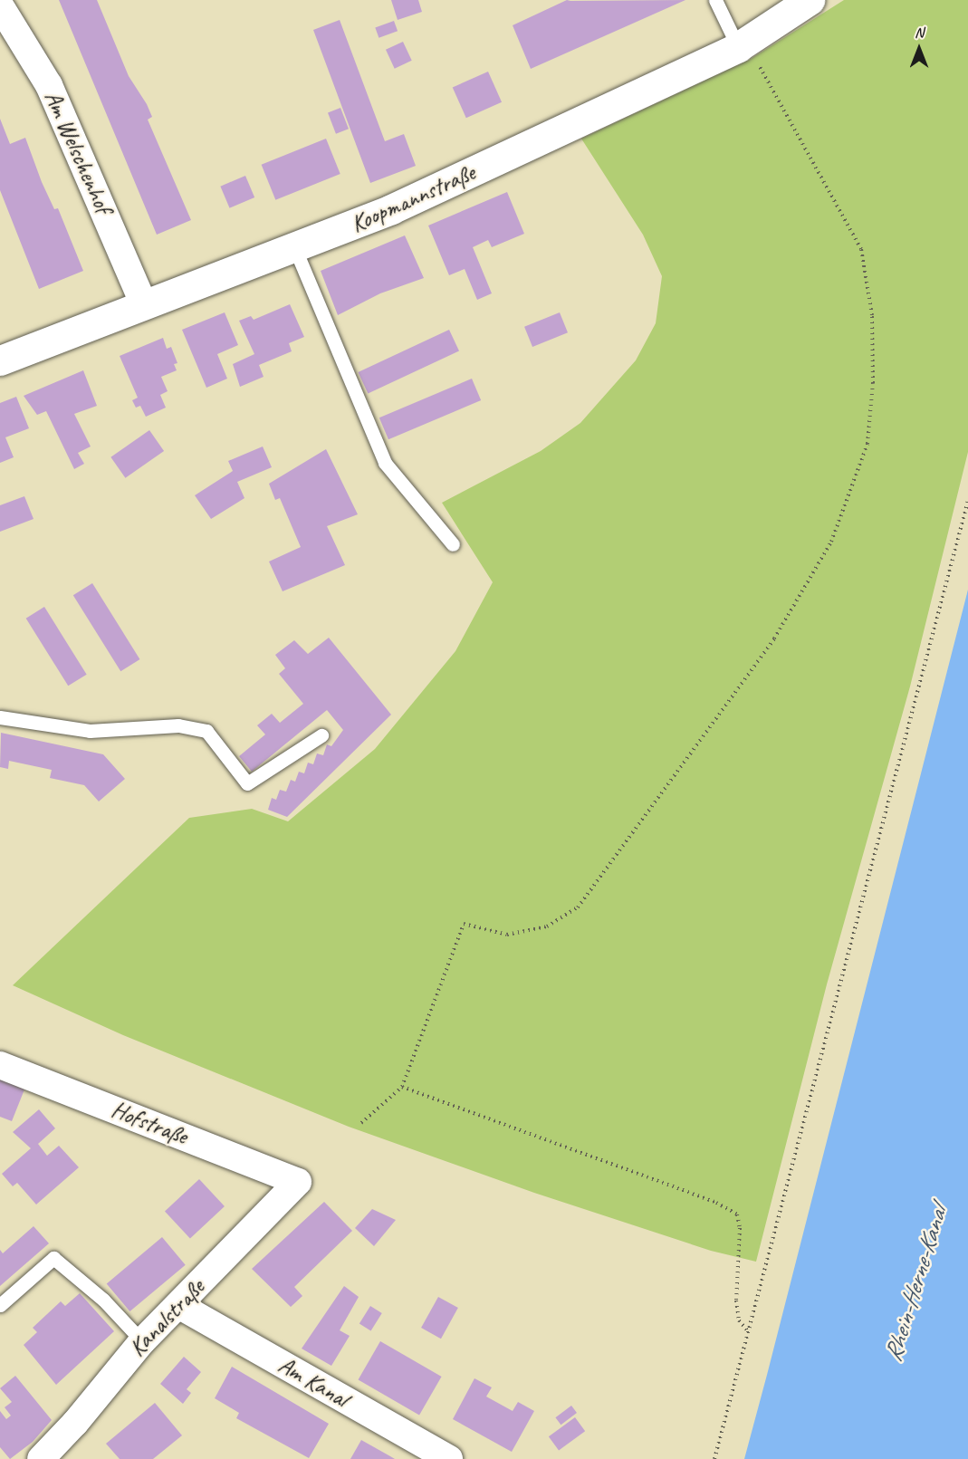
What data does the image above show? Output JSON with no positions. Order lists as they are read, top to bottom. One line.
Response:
{"streets":{"street":["Am Welschenhof","Koopmannstraße","Hofstraße","Kanalstraße","Am Kanal"]},"crossings":[["Am Welschenhof","Koopmannstraße"],["Hofstraße","Kanalstraße"],["Kanalstraße","Am Kanal"]],"water":["Rhein-Herne-Kanal"],"north":"top"}
